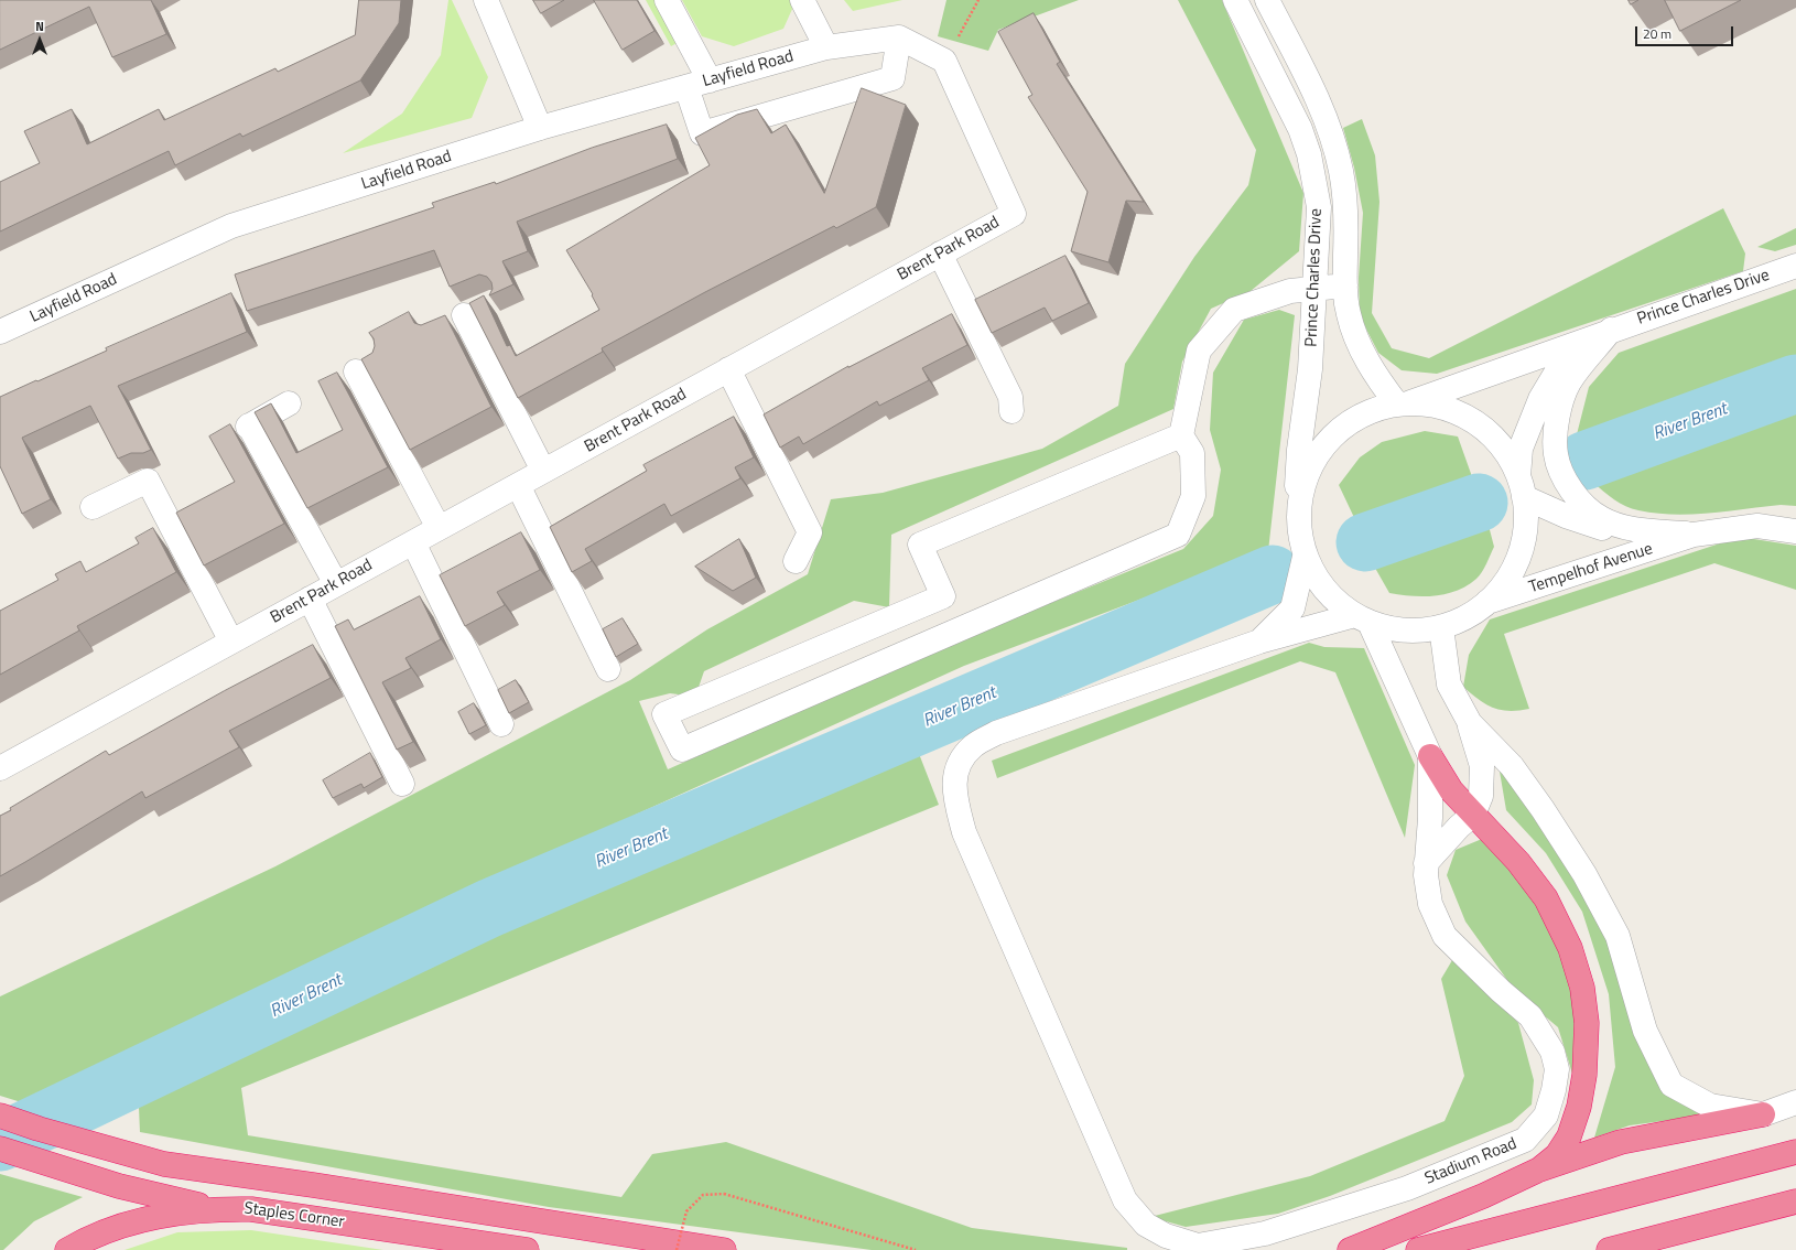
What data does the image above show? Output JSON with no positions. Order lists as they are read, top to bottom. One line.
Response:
{"streets":{"highway":["Staples Corner"],"street":["Layfield Road","Brent Park Road","Prince Charles Drive","Tempelhof Avenue","Stadium Road"]},"crossings":[["Prince Charles Drive","Tempelhof Avenue"]],"water":["River Brent"],"scale_bar":"20 m","north":"top"}
